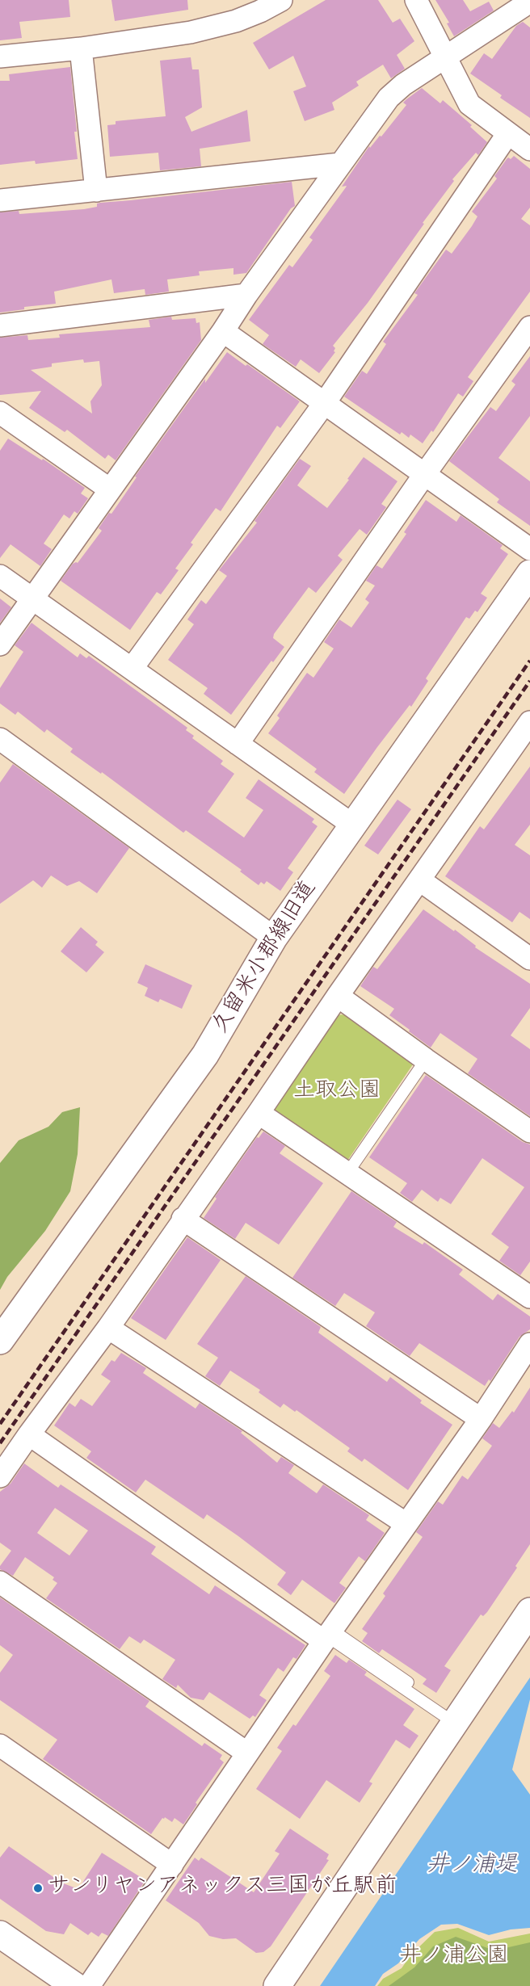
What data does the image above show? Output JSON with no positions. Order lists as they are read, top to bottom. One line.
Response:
{"streets":{"street":["久留米小郡線旧道"]},"water":["井ノ浦堤"],"parks":["土取公園","井ノ浦公園"],"places":["サンリヤンアネックス三国が丘駅前"]}
